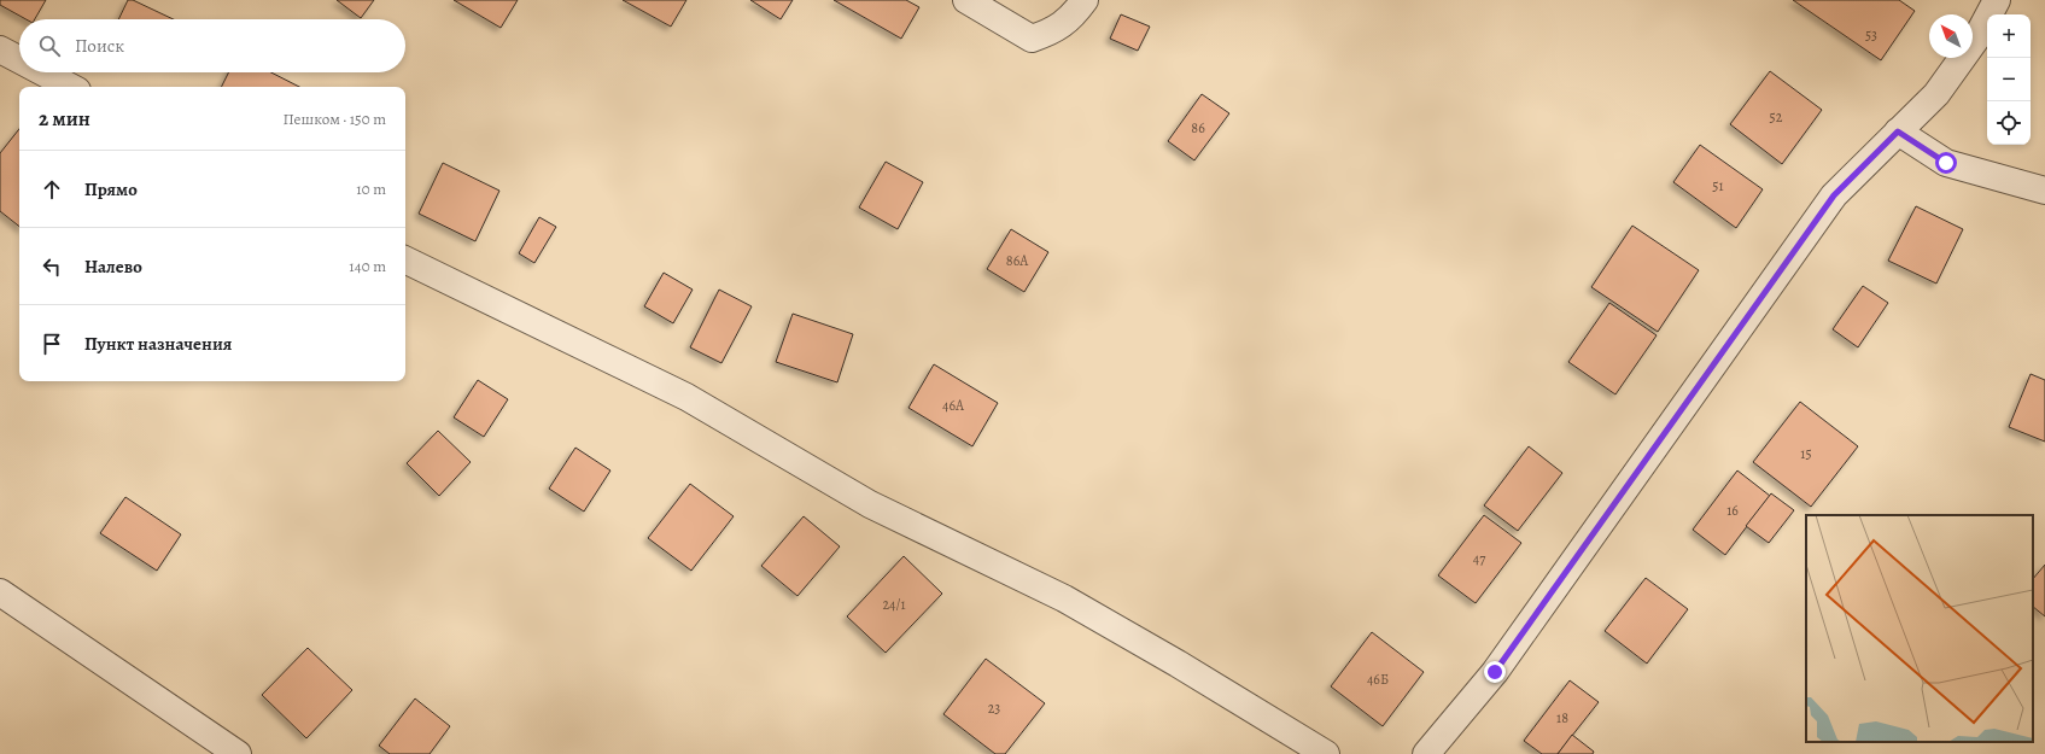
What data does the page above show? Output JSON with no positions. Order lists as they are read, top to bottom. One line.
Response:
{"house_numbers":["53","52","86","51","86А","46А","15","16","47","24/1","46Б","23","18"],"north":"top left","page":{"map_buttons":["+","−"],"search":"Поиск","heading":["2 мин","Пешком · 150 m"],"list":[["Прямо","10 m"],["Налево","140 m"],"Пункт назначения"]}}
